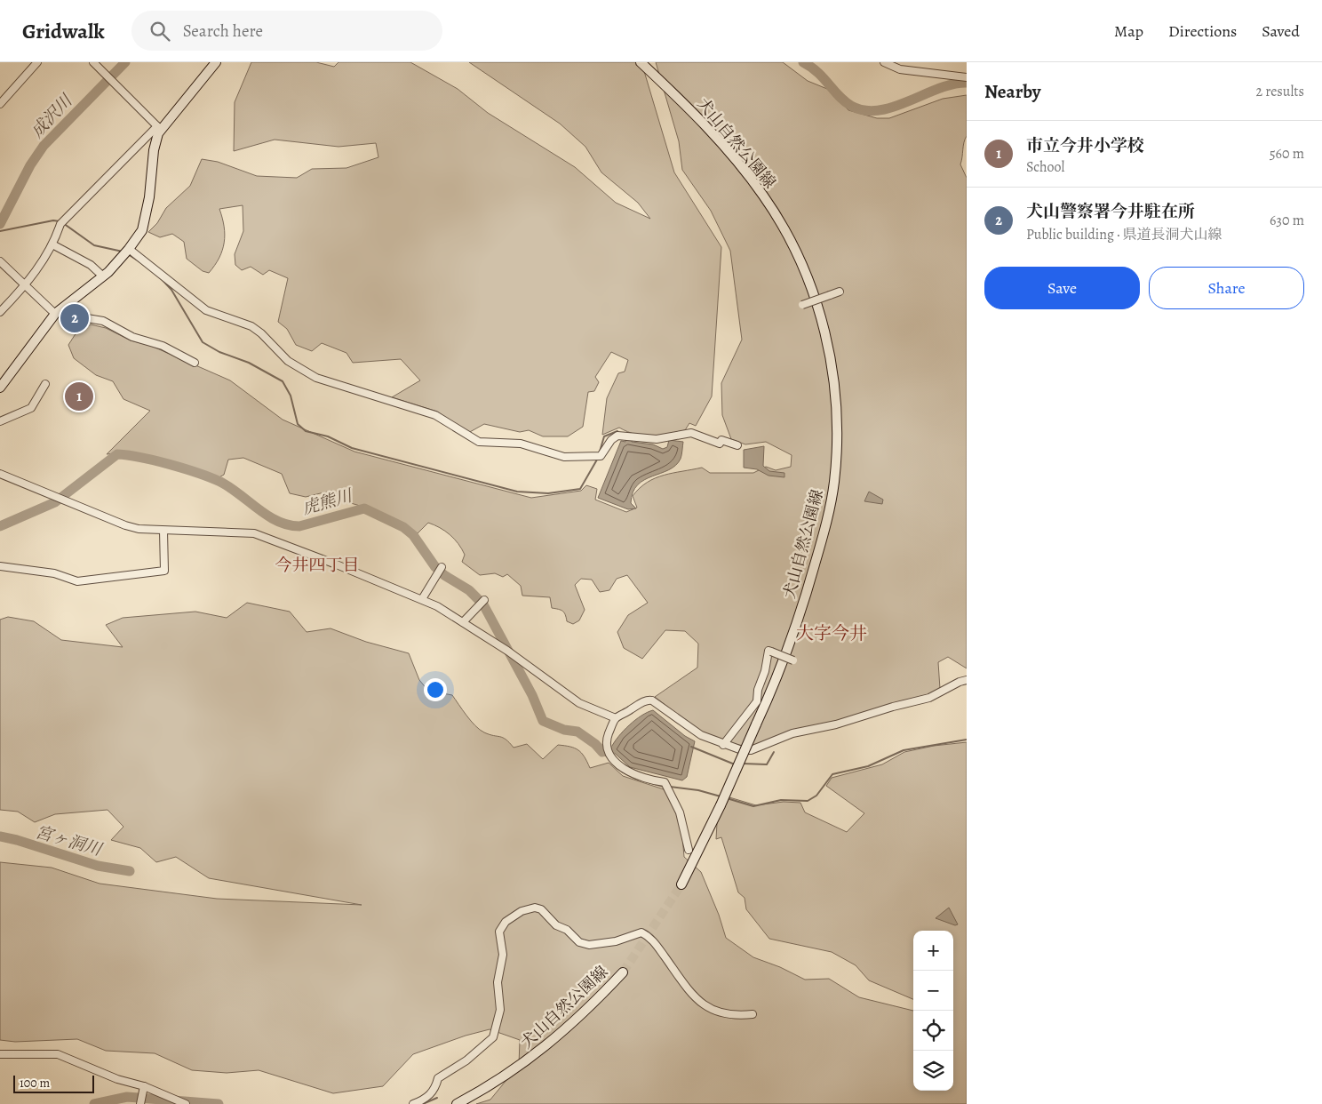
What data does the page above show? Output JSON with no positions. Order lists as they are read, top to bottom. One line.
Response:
{"streets":{"main road":["犬山自然公園線"]},"districts":["今井四丁目","大字今井"],"water":["成沢川","虎熊川","宮ヶ洞川"],"scale_bar":"100 m","page":{"header":"Gridwalk","search":"Search here","nav":["Map","Directions","Saved"],"heading":["Nearby","2 results"],"list":[{"mark":"1","name":"市立今井小学校","note":"School","value":"560 m"},{"mark":"2","name":"犬山警察署今井駐在所","note":"Public building · 県道長洞犬山線","value":"630 m"}],"buttons":["Save","Share"],"pins":["2","1"],"map_buttons":["+","−"],"scale":"100 m"}}
